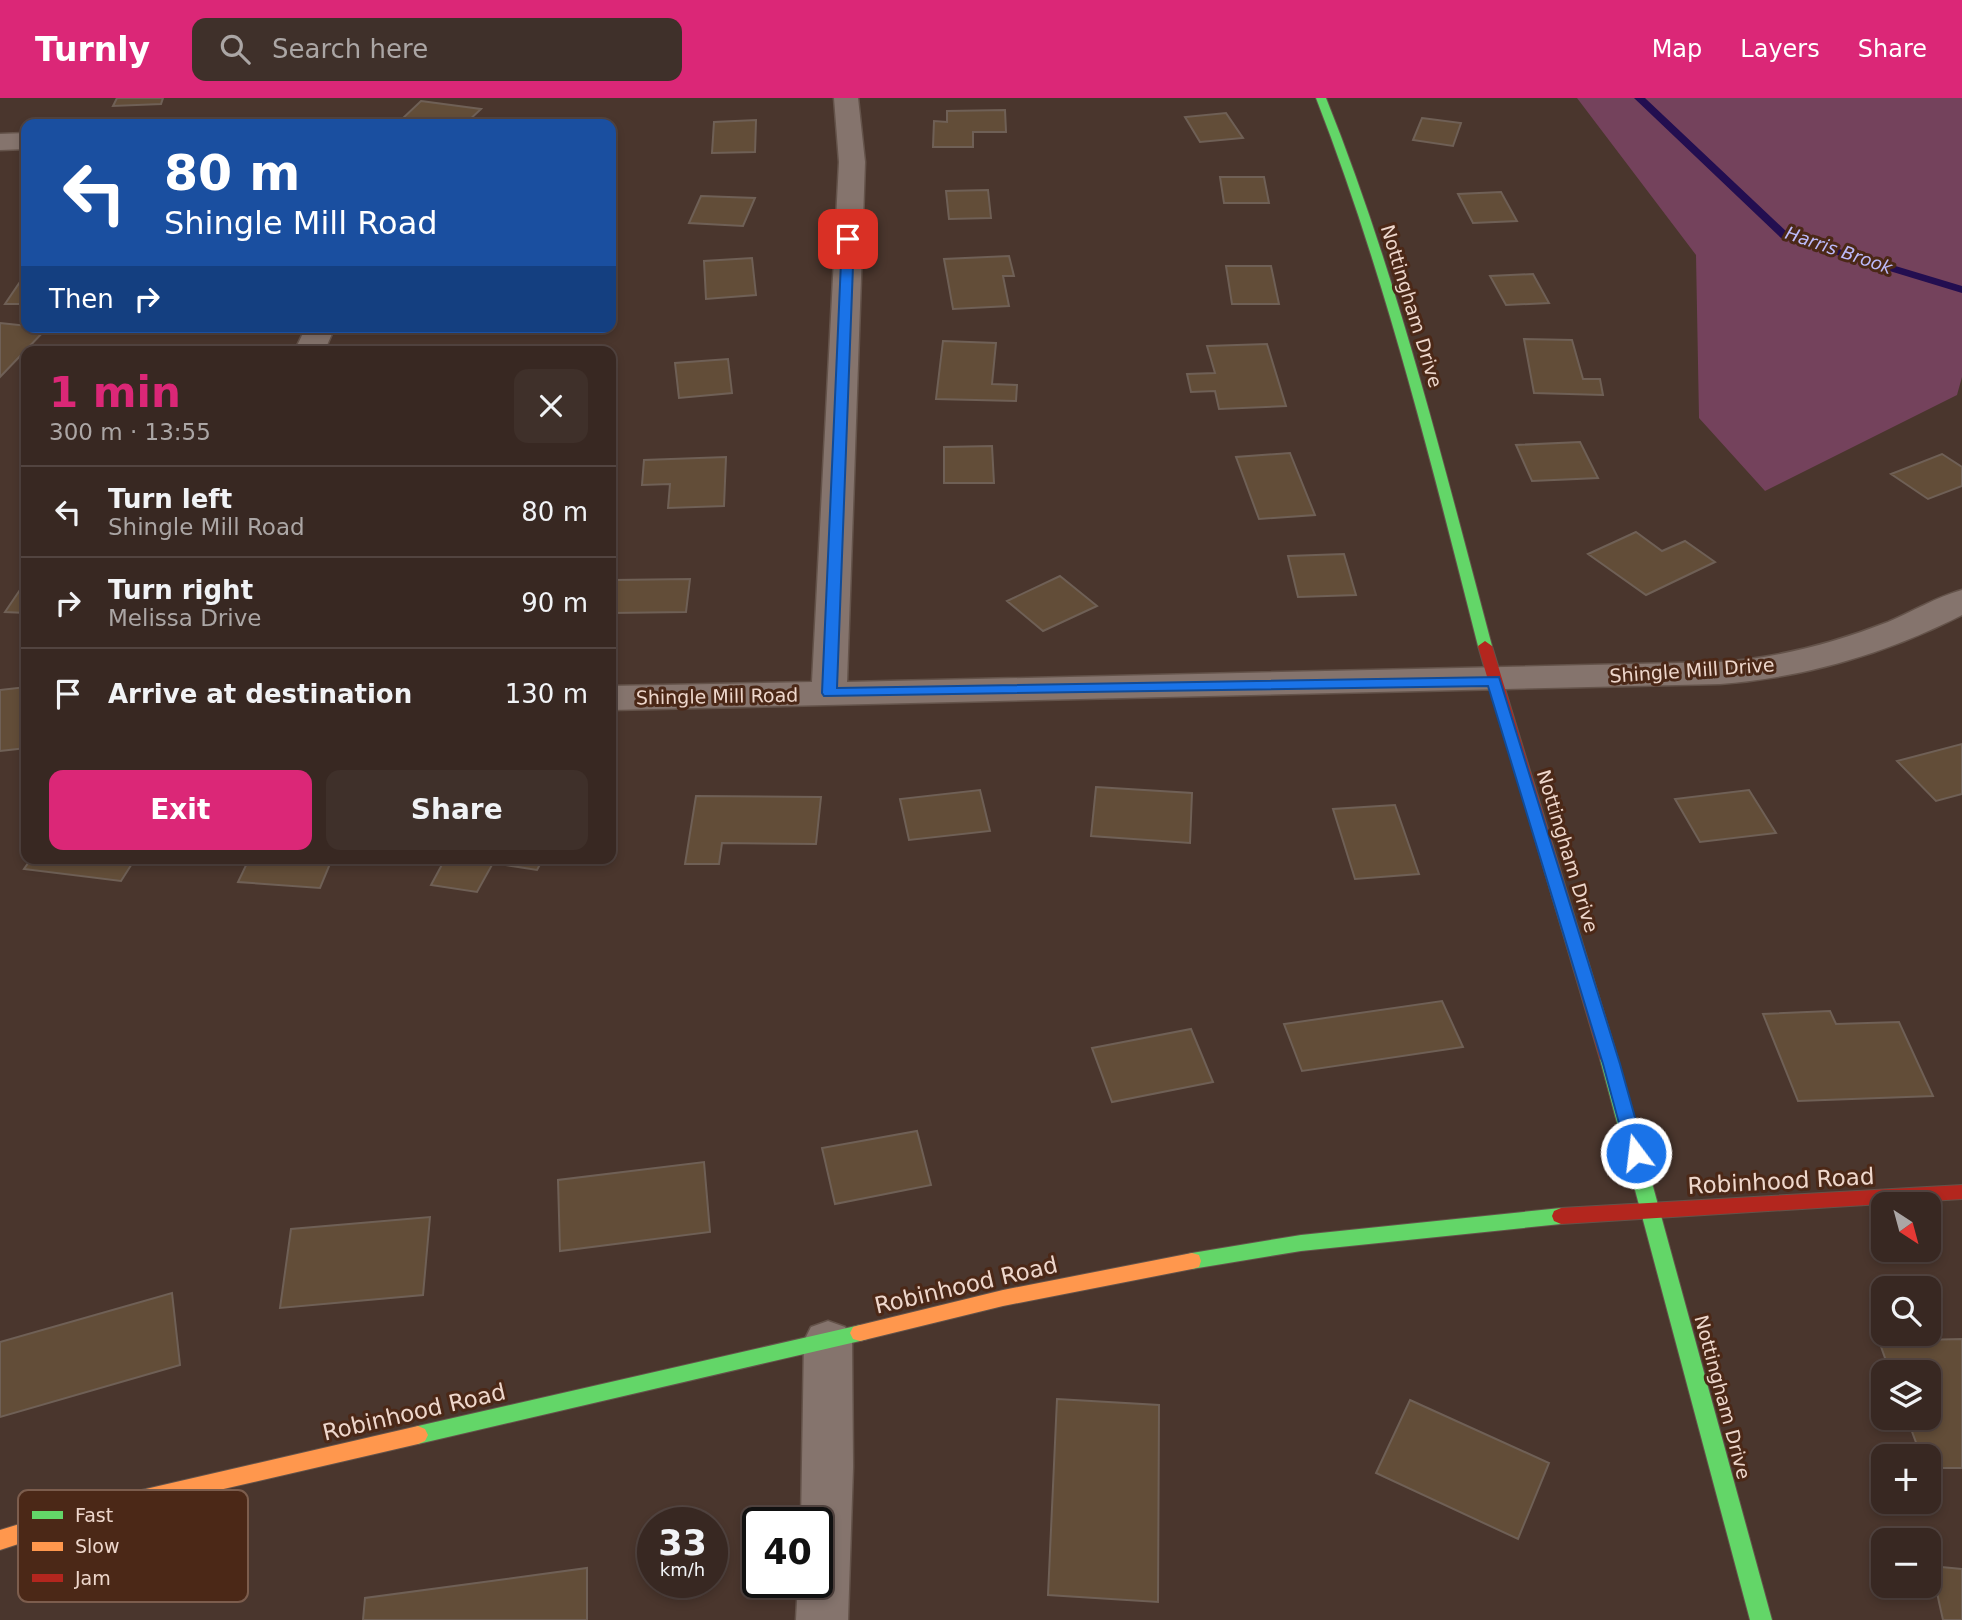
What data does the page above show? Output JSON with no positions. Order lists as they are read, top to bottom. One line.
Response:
{"streets":{"street":["Nottingham Drive","Shingle Mill Drive","Shingle Mill Road","Robinhood Road"]},"crossings":[["Nottingham Drive","Shingle Mill Drive"],["Nottingham Drive","Shingle Mill Road"],["Nottingham Drive","Robinhood Road"],["Shingle Mill Drive","Shingle Mill Road"]],"water":["Harris Brook"],"legend":["Fast","Slow","Jam"],"north":"bottom right","page":{"header":"Turnly","search":"Search here","nav":["Map","Layers","Share"],"turn":["80 m","Shingle Mill Road"],"then":"Then","heading":["1 min","300 m · 13:55"],"list":[{"name":"Turn left","note":"Shingle Mill Road","value":"80 m"},{"name":"Turn right","note":"Melissa Drive","value":"90 m"},{"name":"Arrive at destination","value":"130 m"}],"buttons":["Exit","Share"],"map_buttons":["+","−"],"speed":"33 km/h","limit":"40"}}
